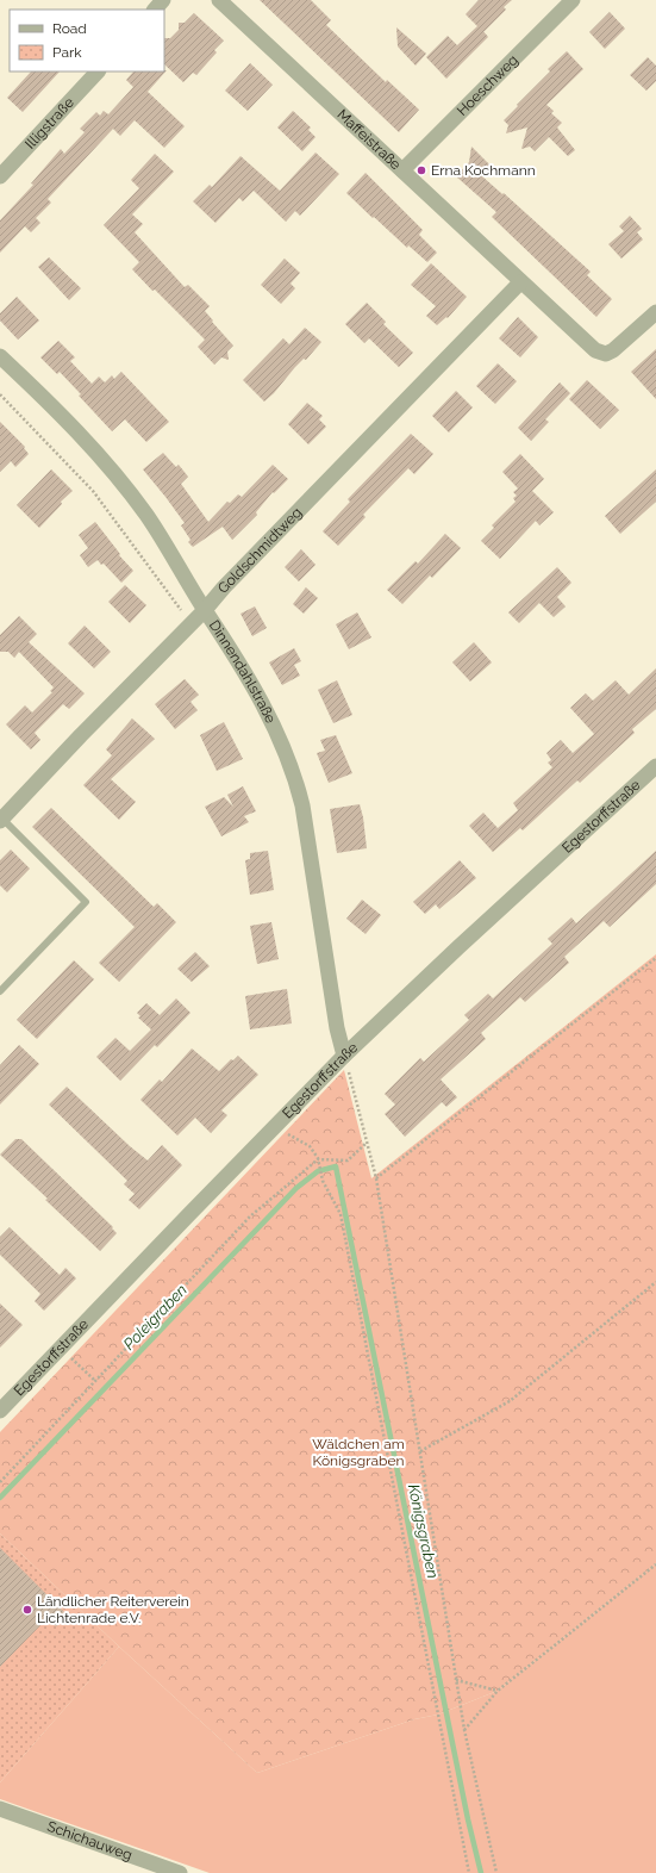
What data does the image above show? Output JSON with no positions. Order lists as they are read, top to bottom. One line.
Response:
{"streets":{"street":["Hoeschweg","Illigstraße","Maffeistraße","Goldschmidtweg","Dinnendahlstraße","Egestorffstraße","Schichauweg"]},"crossings":[["Hoeschweg","Maffeistraße"],["Maffeistraße","Goldschmidtweg"],["Goldschmidtweg","Dinnendahlstraße"],["Dinnendahlstraße","Egestorffstraße"]],"water":["Poleigraben","Königsgraben"],"parks":["Wäldchen am Königsgraben"],"places":["Erna Kochmann","Ländlicher Reiterverein Lichtenrade e.V."],"legend":["Road","Park"]}
